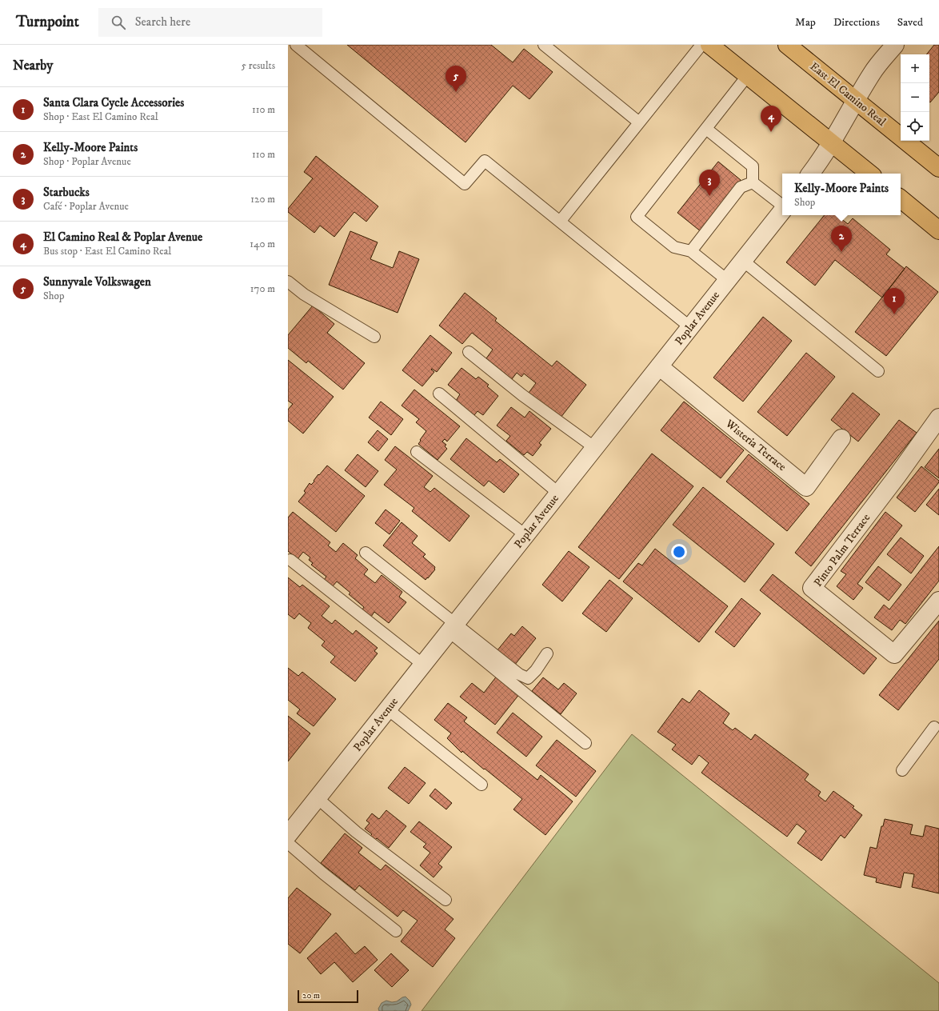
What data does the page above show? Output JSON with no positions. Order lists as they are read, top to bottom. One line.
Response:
{"streets":{"main road":["East El Camino Real"],"street":["Poplar Avenue","Wisteria Terrace","Pinto Palm Terrace"]},"crossings":[["Poplar Avenue","Wisteria Terrace"]],"scale_bar":"20 m","page":{"header":"Turnpoint","search":"Search here","nav":["Map","Directions","Saved"],"heading":["Nearby","5 results"],"map_buttons":["+","−"],"pins":["5","4","3","2","1"],"list":[{"mark":"1","name":"Santa Clara Cycle Accessories","note":"Shop · East El Camino Real","value":"110 m"},{"mark":"2","name":"Kelly-Moore Paints","note":"Shop · Poplar Avenue","value":"110 m"},{"mark":"3","name":"Starbucks","note":"Café · Poplar Avenue","value":"120 m"},{"mark":"4","name":"El Camino Real & Poplar Avenue","note":"Bus stop · East El Camino Real","value":"140 m"},{"mark":"5","name":"Sunnyvale Volkswagen","note":"Shop","value":"170 m"}],"popup":["Kelly-Moore Paints","Shop"],"scale":"20 m"}}
